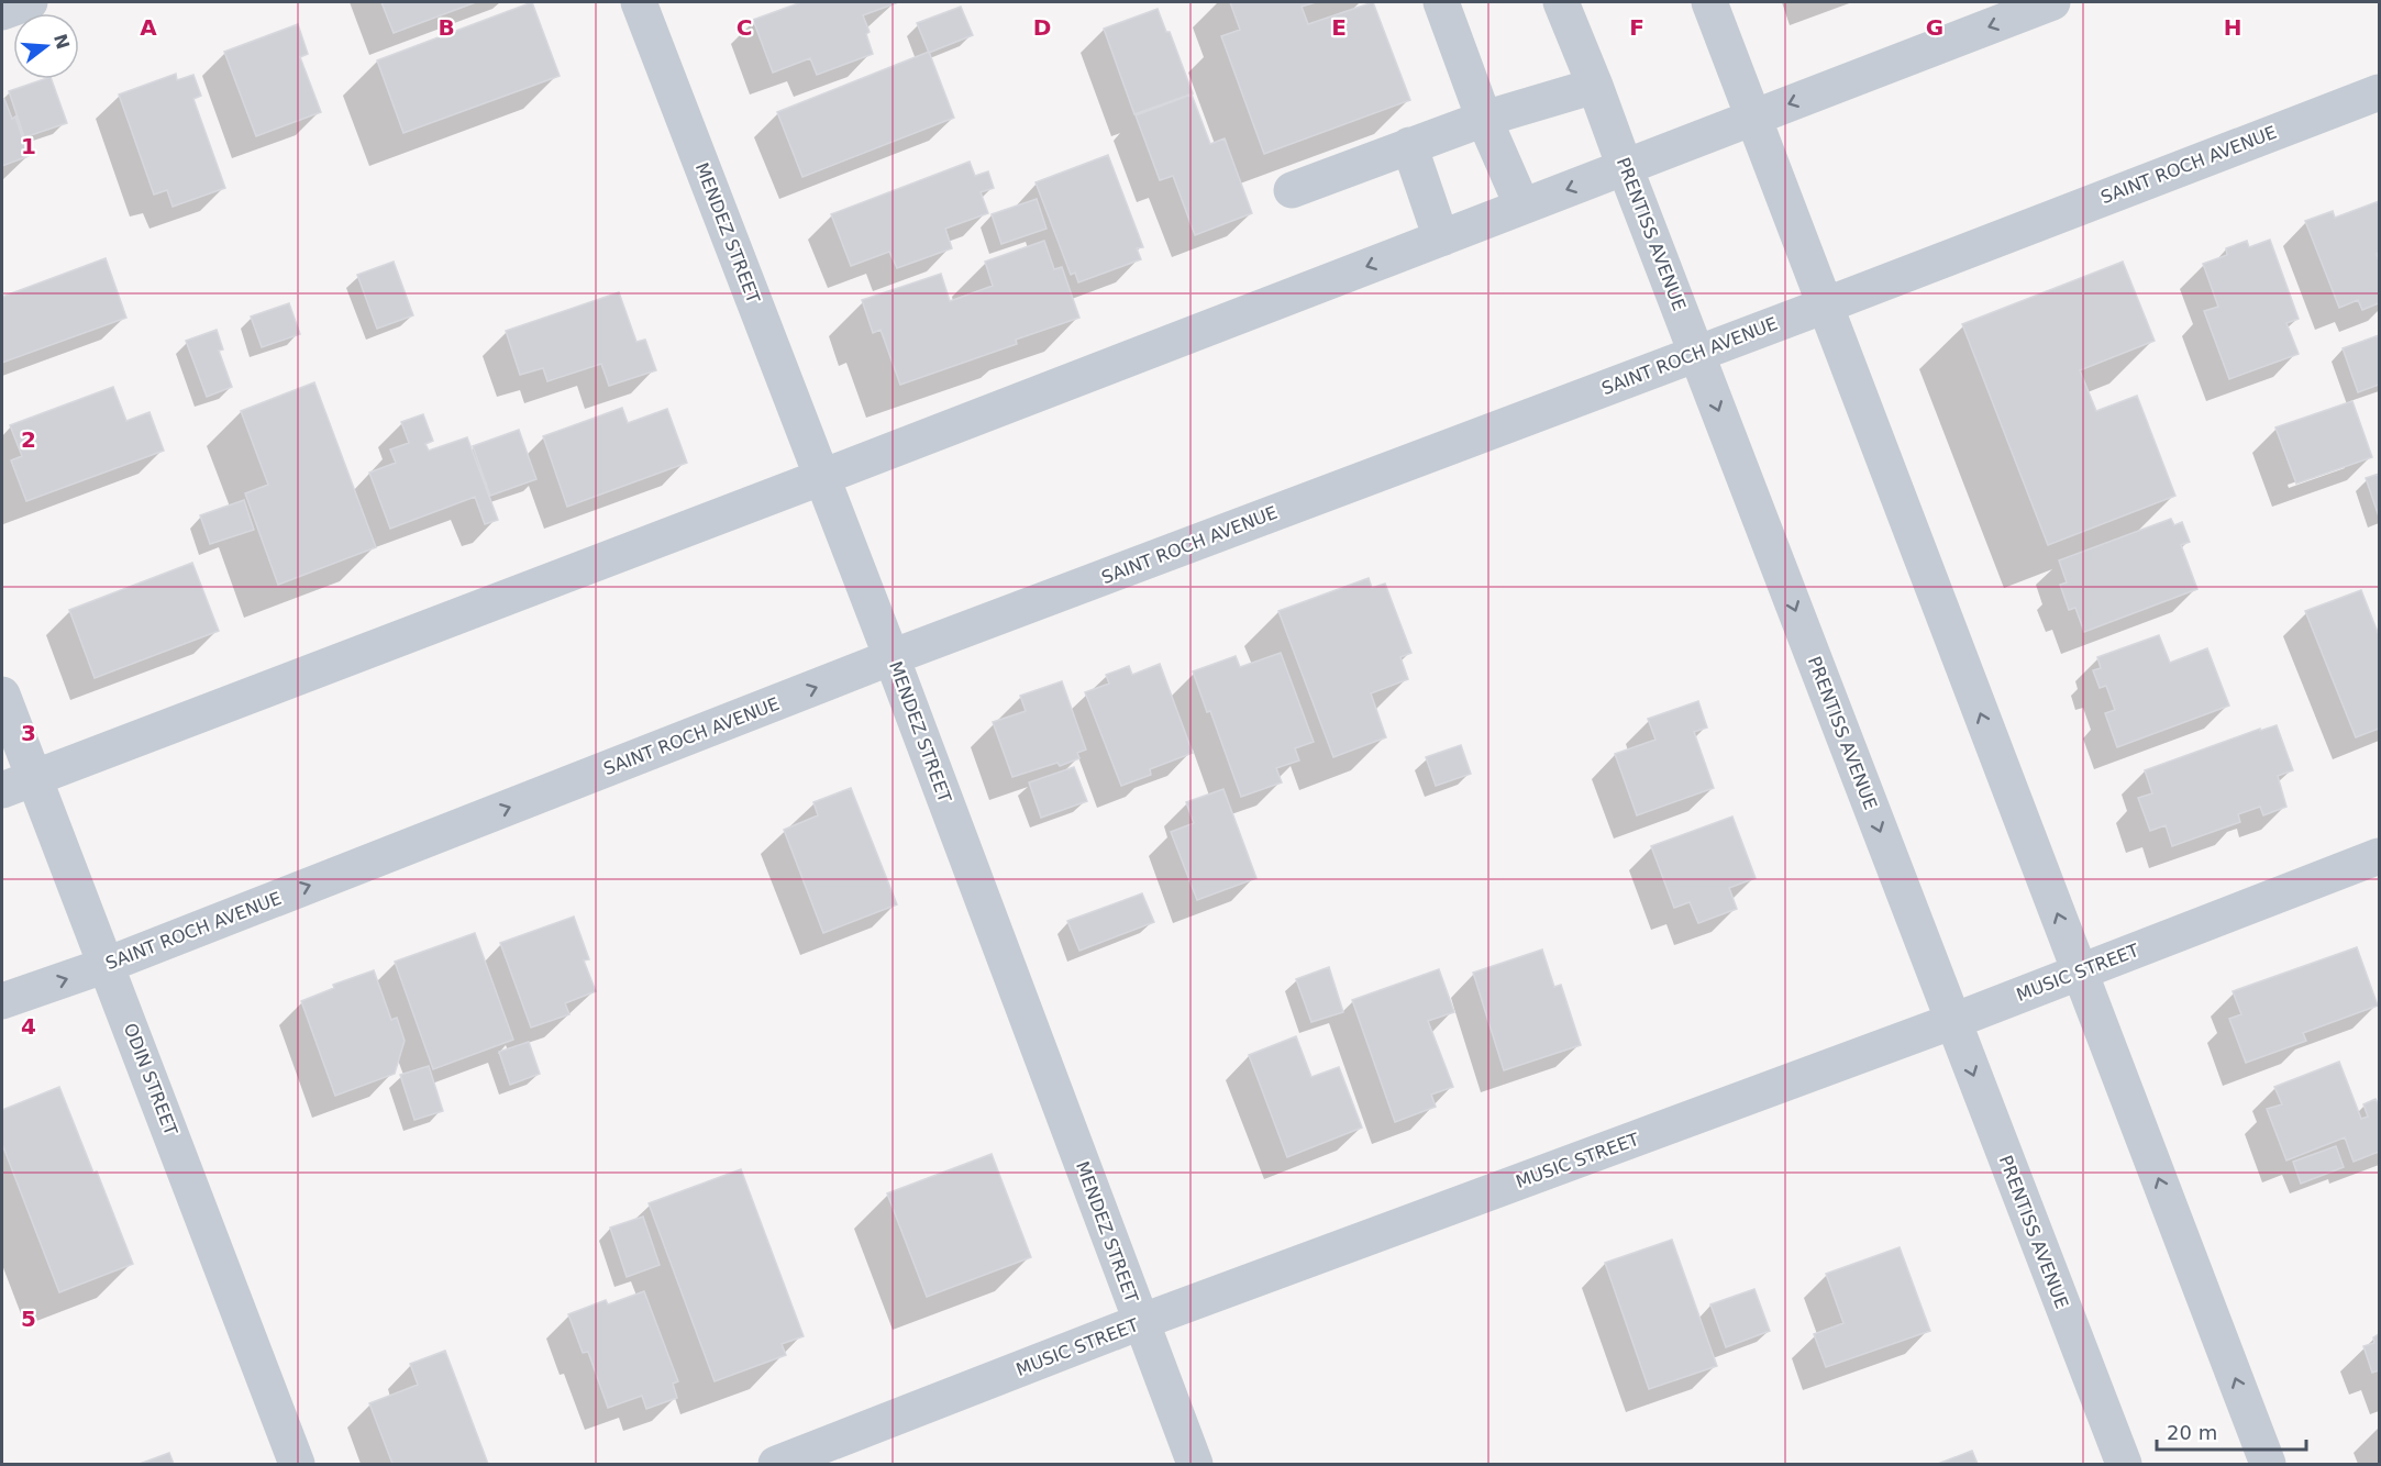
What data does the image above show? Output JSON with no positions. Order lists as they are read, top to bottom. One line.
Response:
{"streets":{"street":["SAINT ROCH AVENUE","MENDEZ STREET","PRENTISS AVENUE","MUSIC STREET","ODIN STREET"]},"crossings":[["SAINT ROCH AVENUE","MENDEZ STREET"],["SAINT ROCH AVENUE","PRENTISS AVENUE"],["SAINT ROCH AVENUE","ODIN STREET"],["MENDEZ STREET","MUSIC STREET"],["PRENTISS AVENUE","MUSIC STREET"]],"scale_bar":"20 m","north":"right","grid":{"columns":["A","B","C","D","E","F","G","H"],"rows":["1","2","3","4","5"]}}
